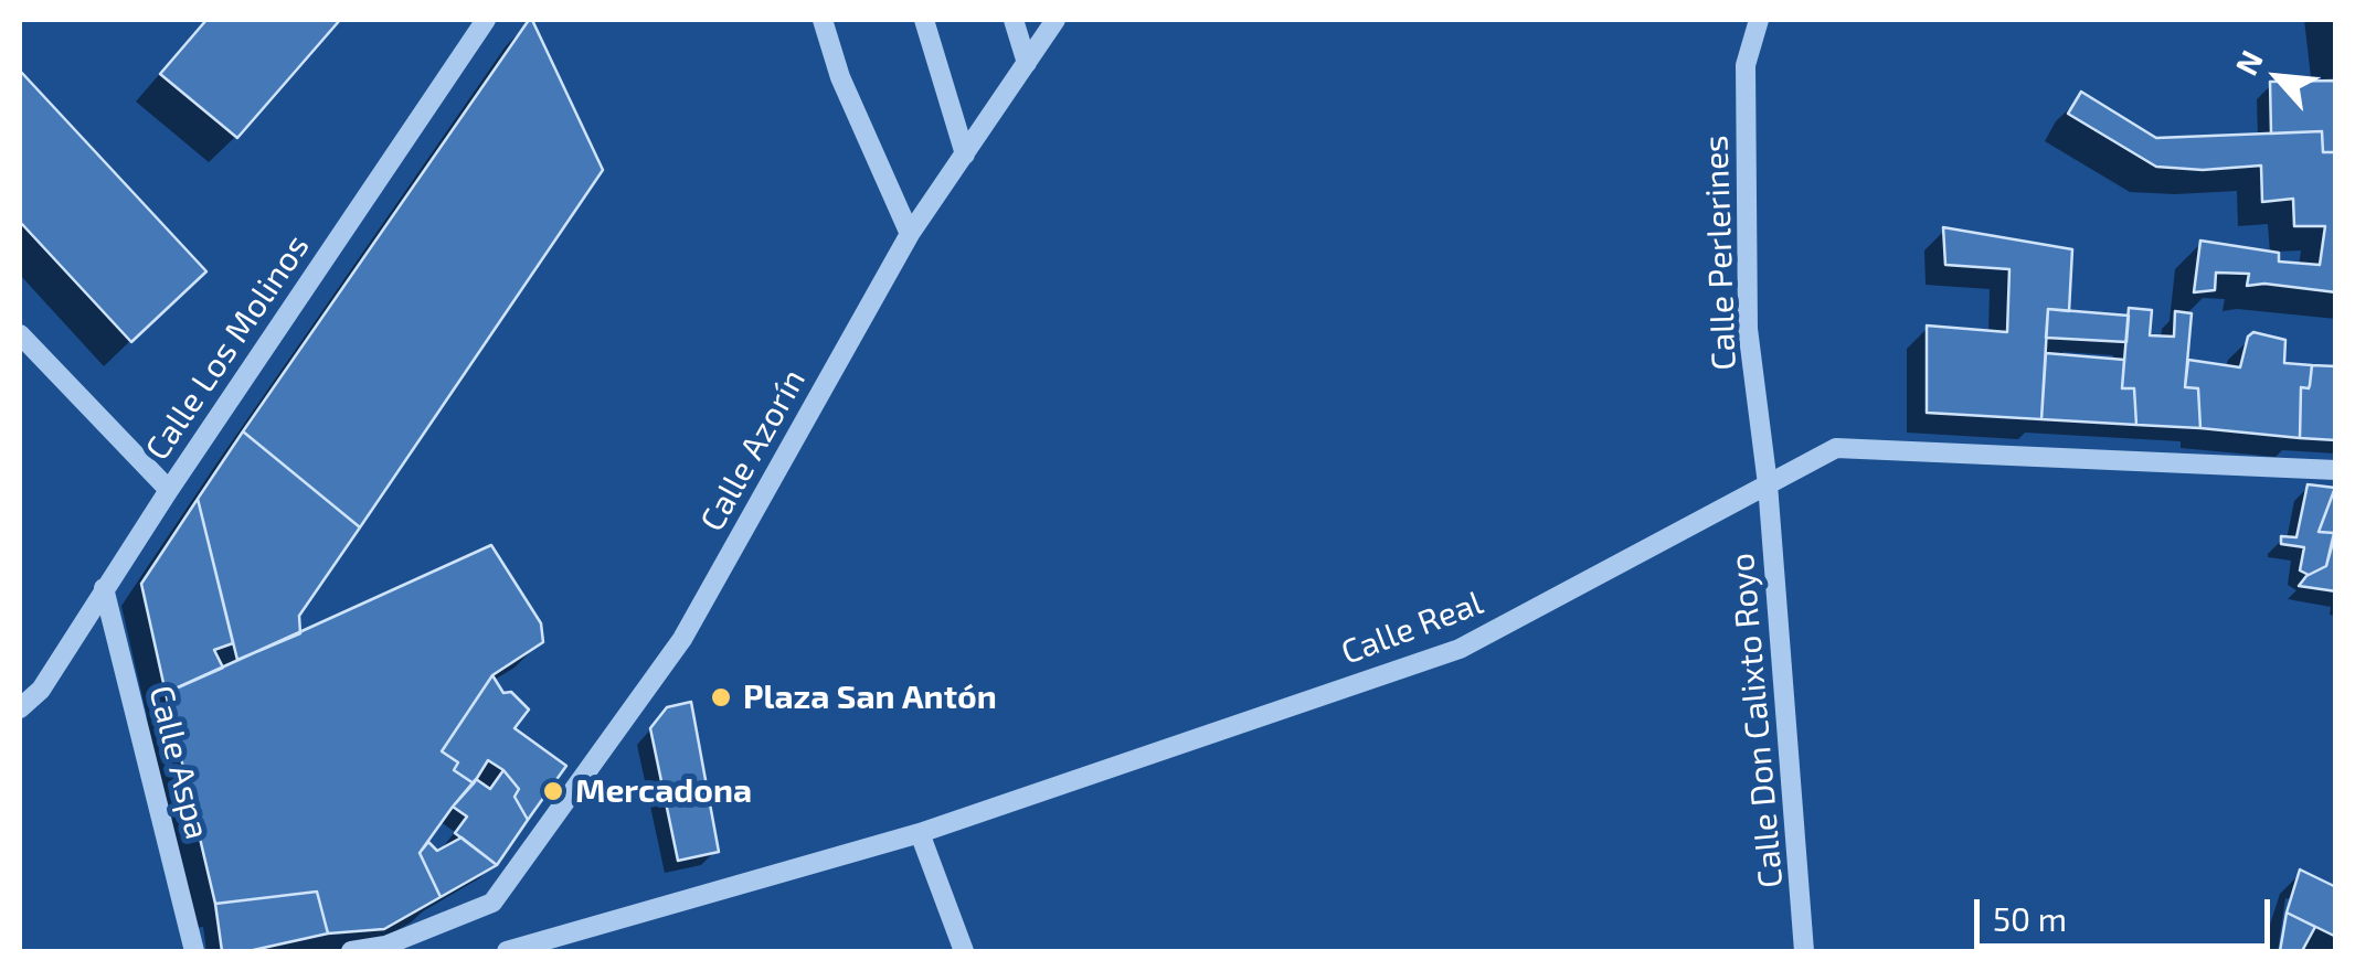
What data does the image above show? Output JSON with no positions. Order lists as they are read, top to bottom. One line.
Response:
{"streets":{"street":["Calle Perlerines","Calle Los Molinos","Calle Azorín","Calle Real","Calle Don Calixto Royo","Calle Aspa"]},"crossings":[["Calle Perlerines","Calle Real"],["Calle Perlerines","Calle Don Calixto Royo"],["Calle Los Molinos","Calle Aspa"],["Calle Real","Calle Don Calixto Royo"]],"places":["Plaza San Antón","Mercadona"],"scale_bar":"50 m","north":"top left"}
